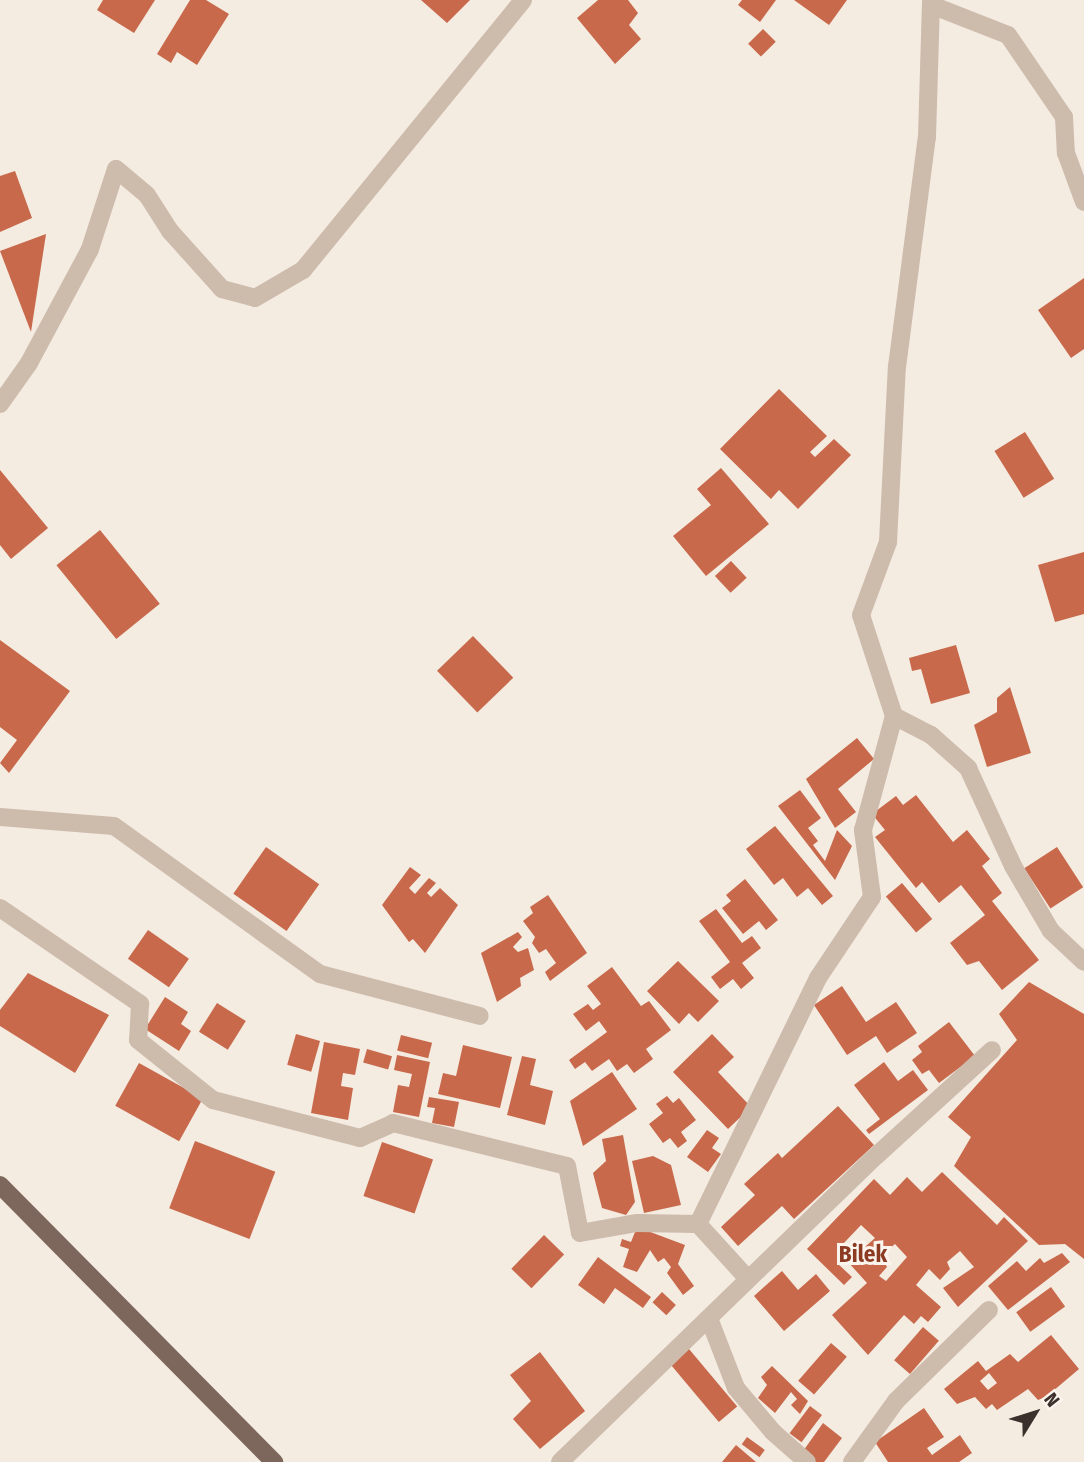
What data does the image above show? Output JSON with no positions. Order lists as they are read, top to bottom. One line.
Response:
{"districts":["Bilek"],"north":"top right"}
